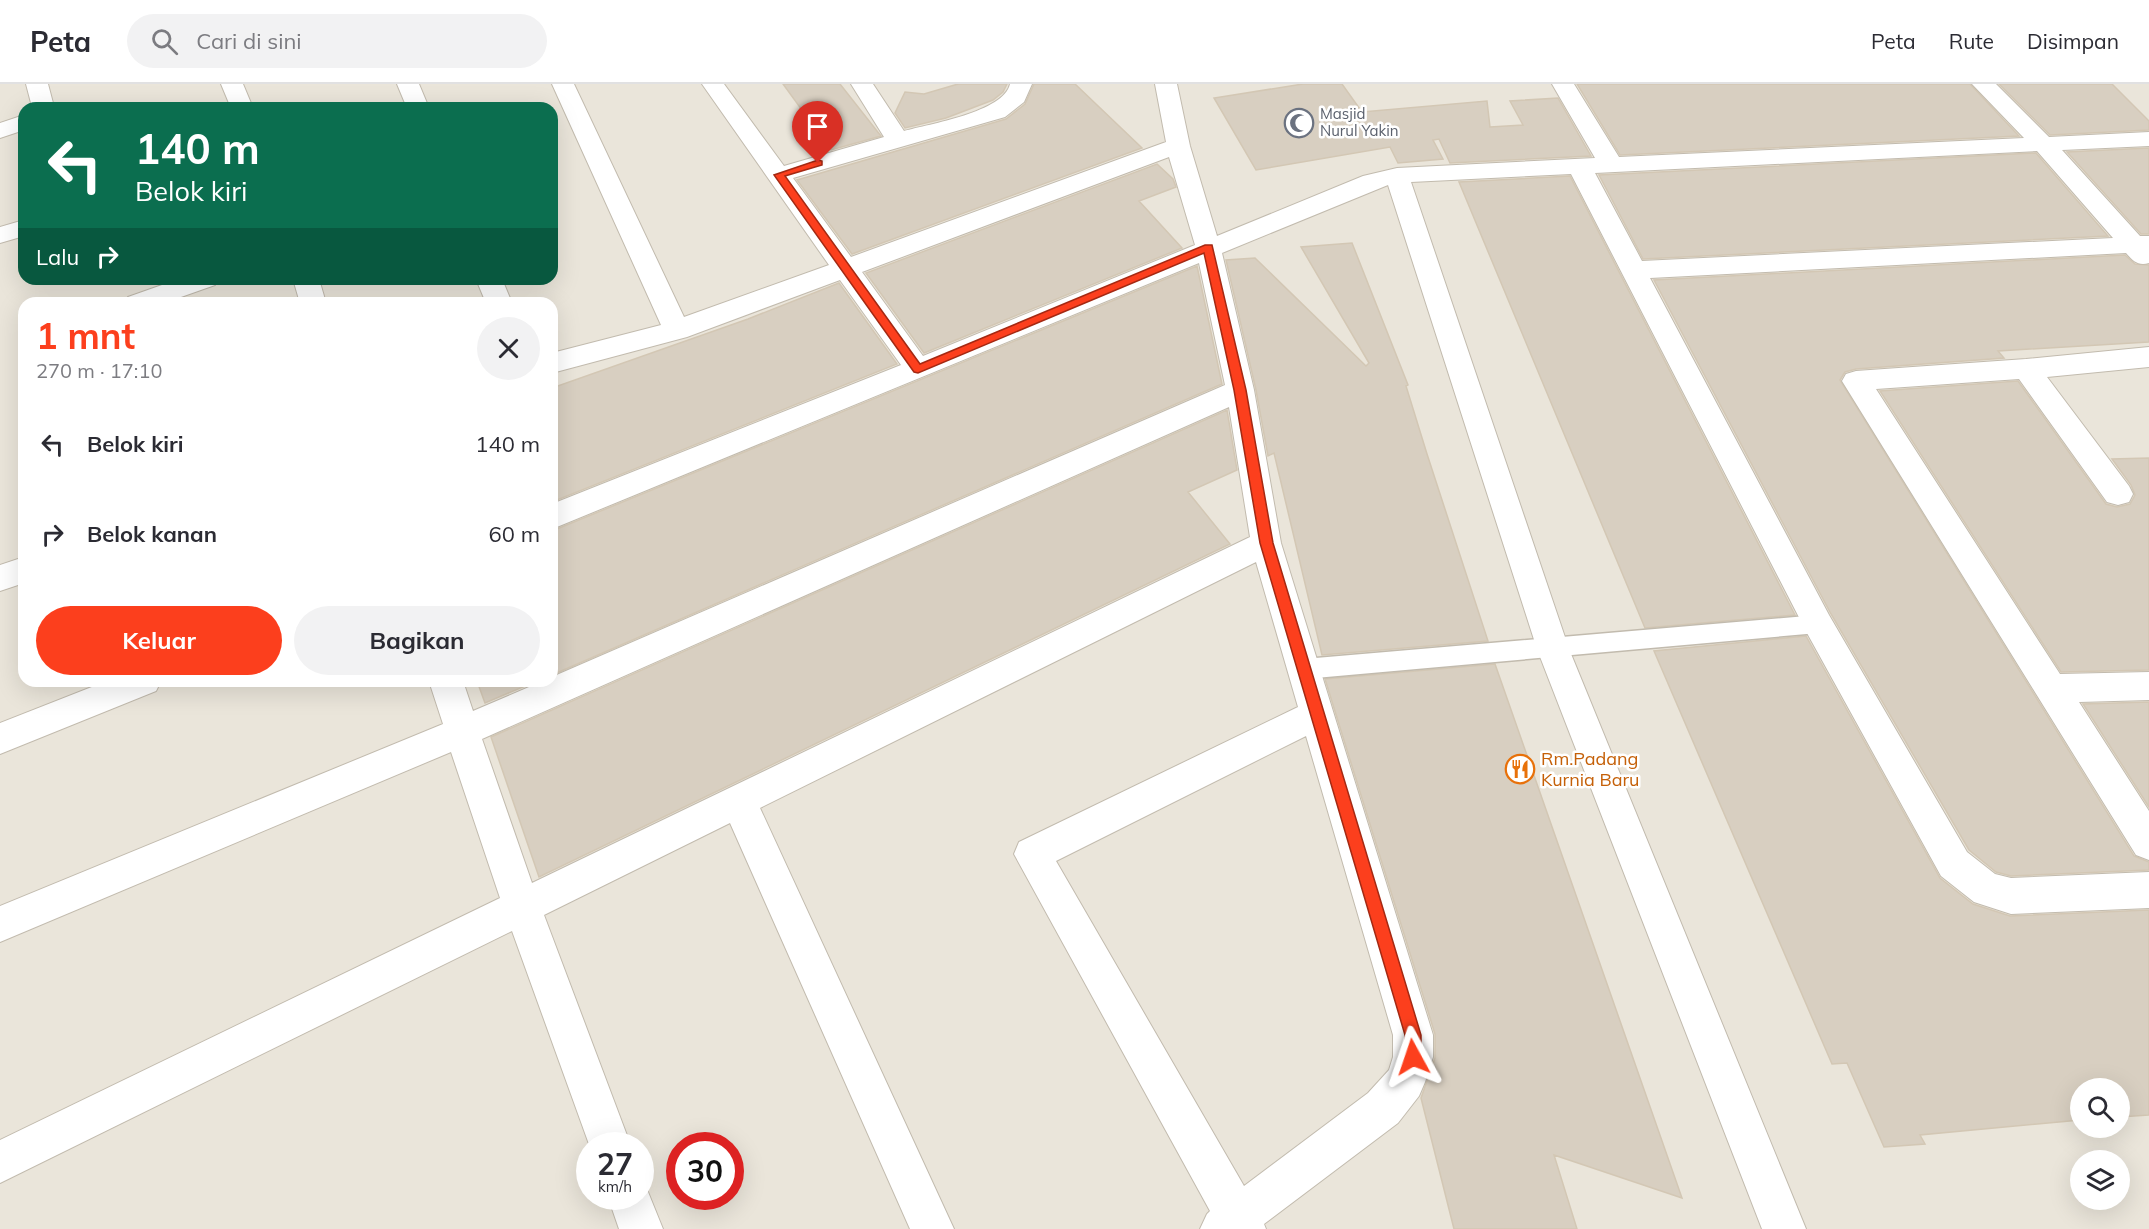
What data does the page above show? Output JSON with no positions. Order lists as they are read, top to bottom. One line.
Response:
{"places":{"mosque":["Masjid Nurul Yakin"],"restaurant":["Rm.Padang Kurnia Baru"]},"page":{"header":"Peta","search":"Cari di sini","nav":["Peta","Rute","Disimpan"],"turn":["140 m","Belok kiri"],"then":"Lalu","heading":["1 mnt","270 m · 17:10"],"list":[{"name":"Belok kiri","value":"140 m"},{"name":"Belok kanan","value":"60 m"}],"buttons":["Keluar","Bagikan"],"speed":"27 km/h","limit":"30"}}
